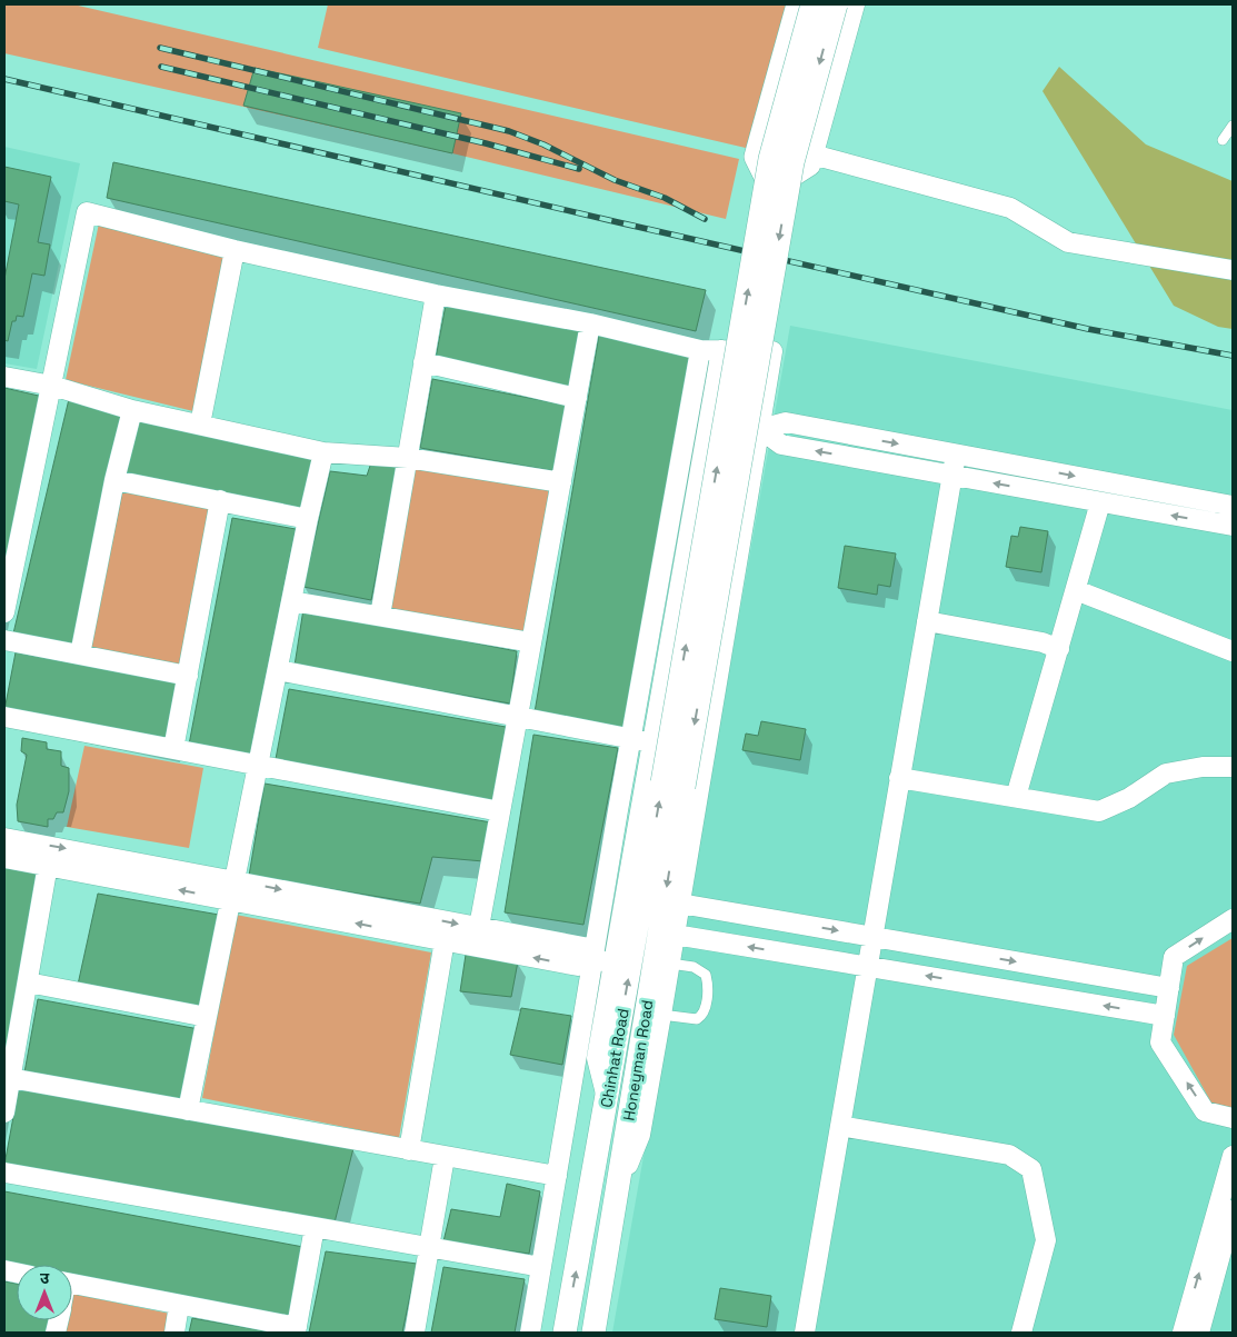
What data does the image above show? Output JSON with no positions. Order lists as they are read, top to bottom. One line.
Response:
{"streets":{"street":["Chinhat Road","Honeyman Road"]},"crossings":[["Chinhat Road","Honeyman Road"]],"north":"top"}
